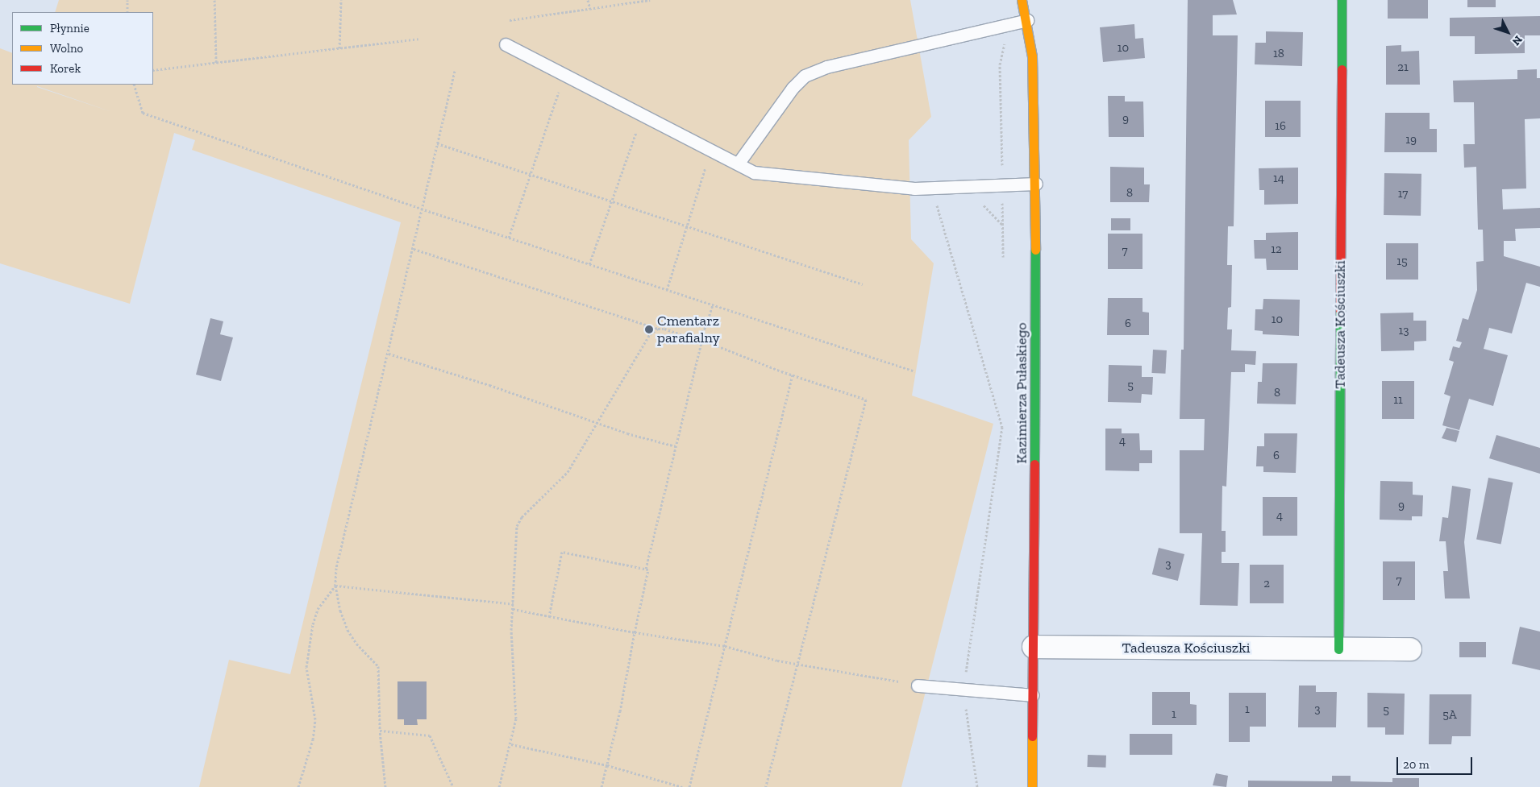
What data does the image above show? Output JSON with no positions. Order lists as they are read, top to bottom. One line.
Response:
{"streets":{"street":["Tadeusza Kościuszki","Kazimierza Pułaskiego"]},"crossings":[["Tadeusza Kościuszki","Kazimierza Pułaskiego"]],"places":["Cmentarz parafialny"],"house_numbers":["10","18","21","9","16","19","14","8","17","12","7","15","10","6","13","5","8","11","4","6","9","4","3","7","2","1","3","5","1","5A"],"legend":["Płynnie","Wolno","Korek"],"scale_bar":"20 m","north":"bottom right"}
